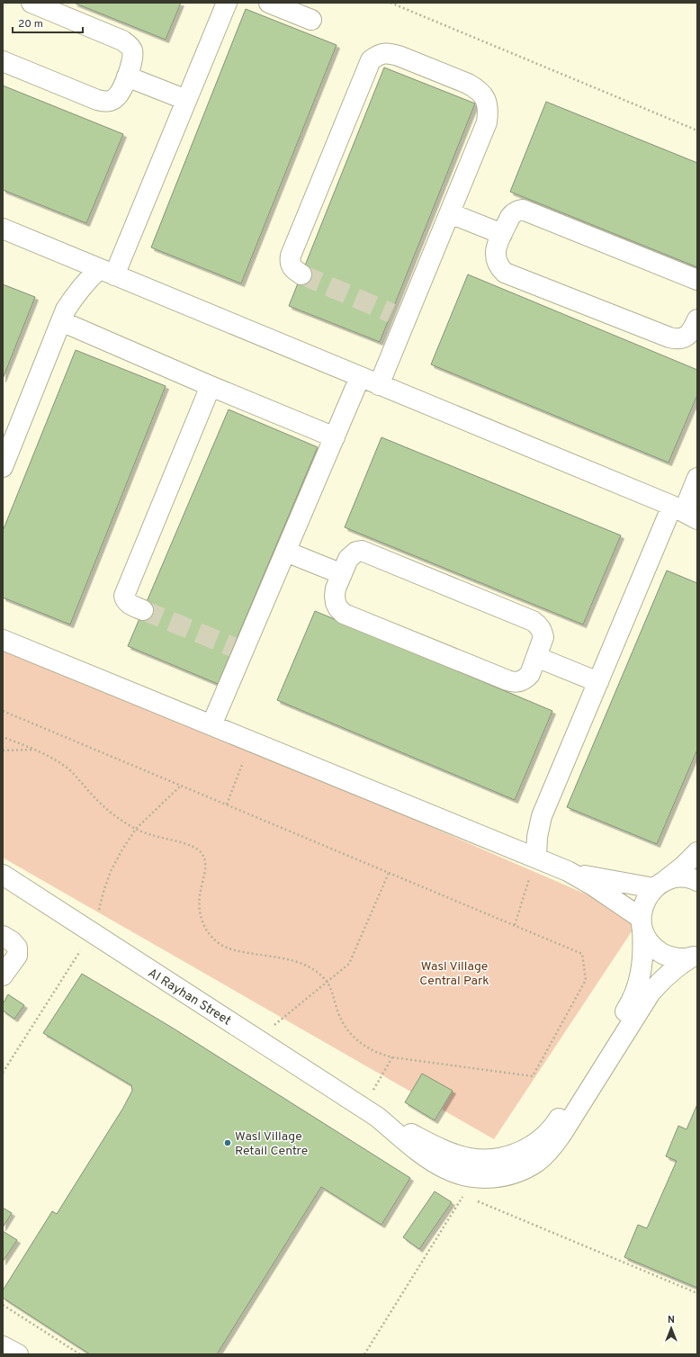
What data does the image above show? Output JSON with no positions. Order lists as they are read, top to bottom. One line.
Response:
{"streets":{"street":["Al Rayhan Street"]},"parks":["Wasl Village Central Park"],"places":["Wasl Village Retail Centre"],"scale_bar":"20 m","north":"top"}
